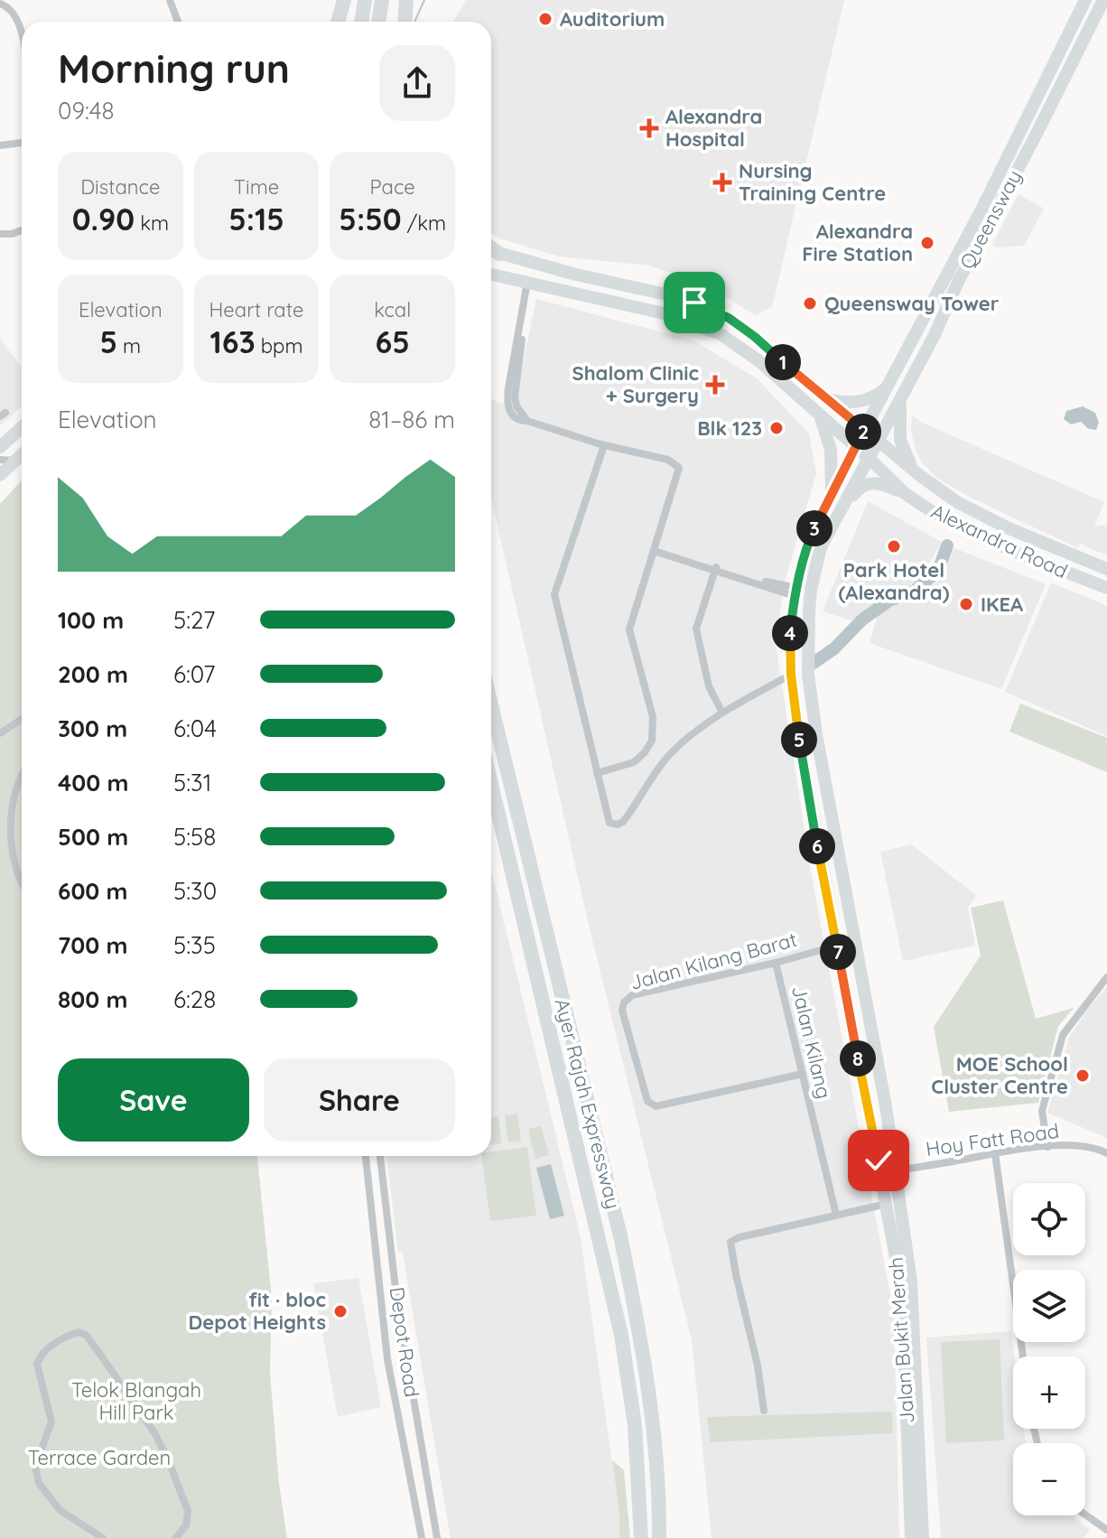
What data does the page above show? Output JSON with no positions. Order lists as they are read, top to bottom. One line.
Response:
{"streets":{"highway":["Ayer Rajah Expressway"],"main road":["Queensway","Alexandra Road","Jalan Bukit Merah"],"street":["Jalan Kilang Barat","Jalan Kilang","Hoy Fatt Road","Depot Road"]},"crossings":[["Queensway","Alexandra Road"],["Queensway","Jalan Bukit Merah"],["Alexandra Road","Jalan Bukit Merah"],["Jalan Kilang Barat","Jalan Kilang"],["Jalan Kilang Barat","Jalan Bukit Merah"],["Hoy Fatt Road","Jalan Bukit Merah"]],"parks":["Telok Blangah Hill Park","Terrace Garden"],"places":{"other":["Auditorium","Alexandra Fire Station","Queensway Tower","Blk 123","Park Hotel (Alexandra)","IKEA","MOE School Cluster Centre","fit · bloc Depot Heights"],"health":["Alexandra Hospital","Nursing Training Centre","Shalom Clinic + Surgery"]},"page":{"heading":["Morning run","09:48"],"stats":[["Distance","0.90 km"],["Time","5:15"],["Pace","5:50 /km"],["Elevation","5 m"],["Heart rate","163 bpm"],["kcal","65"]],"pins":["1","2","3","4","5","6","7","8"],"chart":["Elevation","81–86 m"],"list":[{"name":"100 m","note":"5:27"},{"name":"200 m","note":"6:07"},{"name":"300 m","note":"6:04"},{"name":"400 m","note":"5:31"},{"name":"500 m","note":"5:58"},{"name":"600 m","note":"5:30"},{"name":"700 m","note":"5:35"},{"name":"800 m","note":"6:28"}],"buttons":["Save","Share"],"map_buttons":["+","−"]}}
